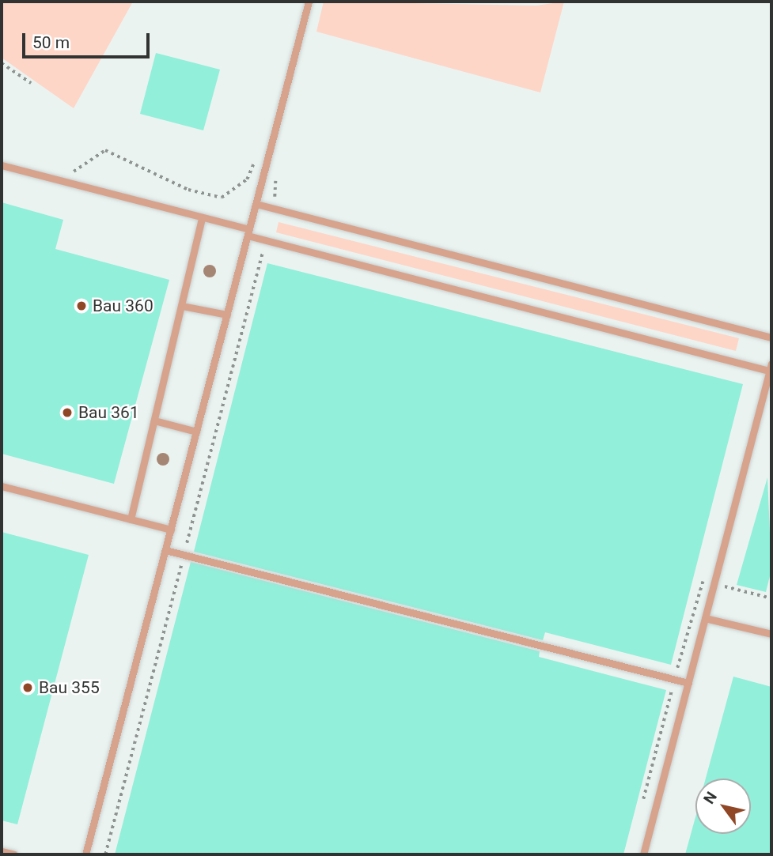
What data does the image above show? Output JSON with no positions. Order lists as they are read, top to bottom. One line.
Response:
{"places":["Bau 360","Bau 361","Bau 355"],"scale_bar":"50 m","north":"top left"}
